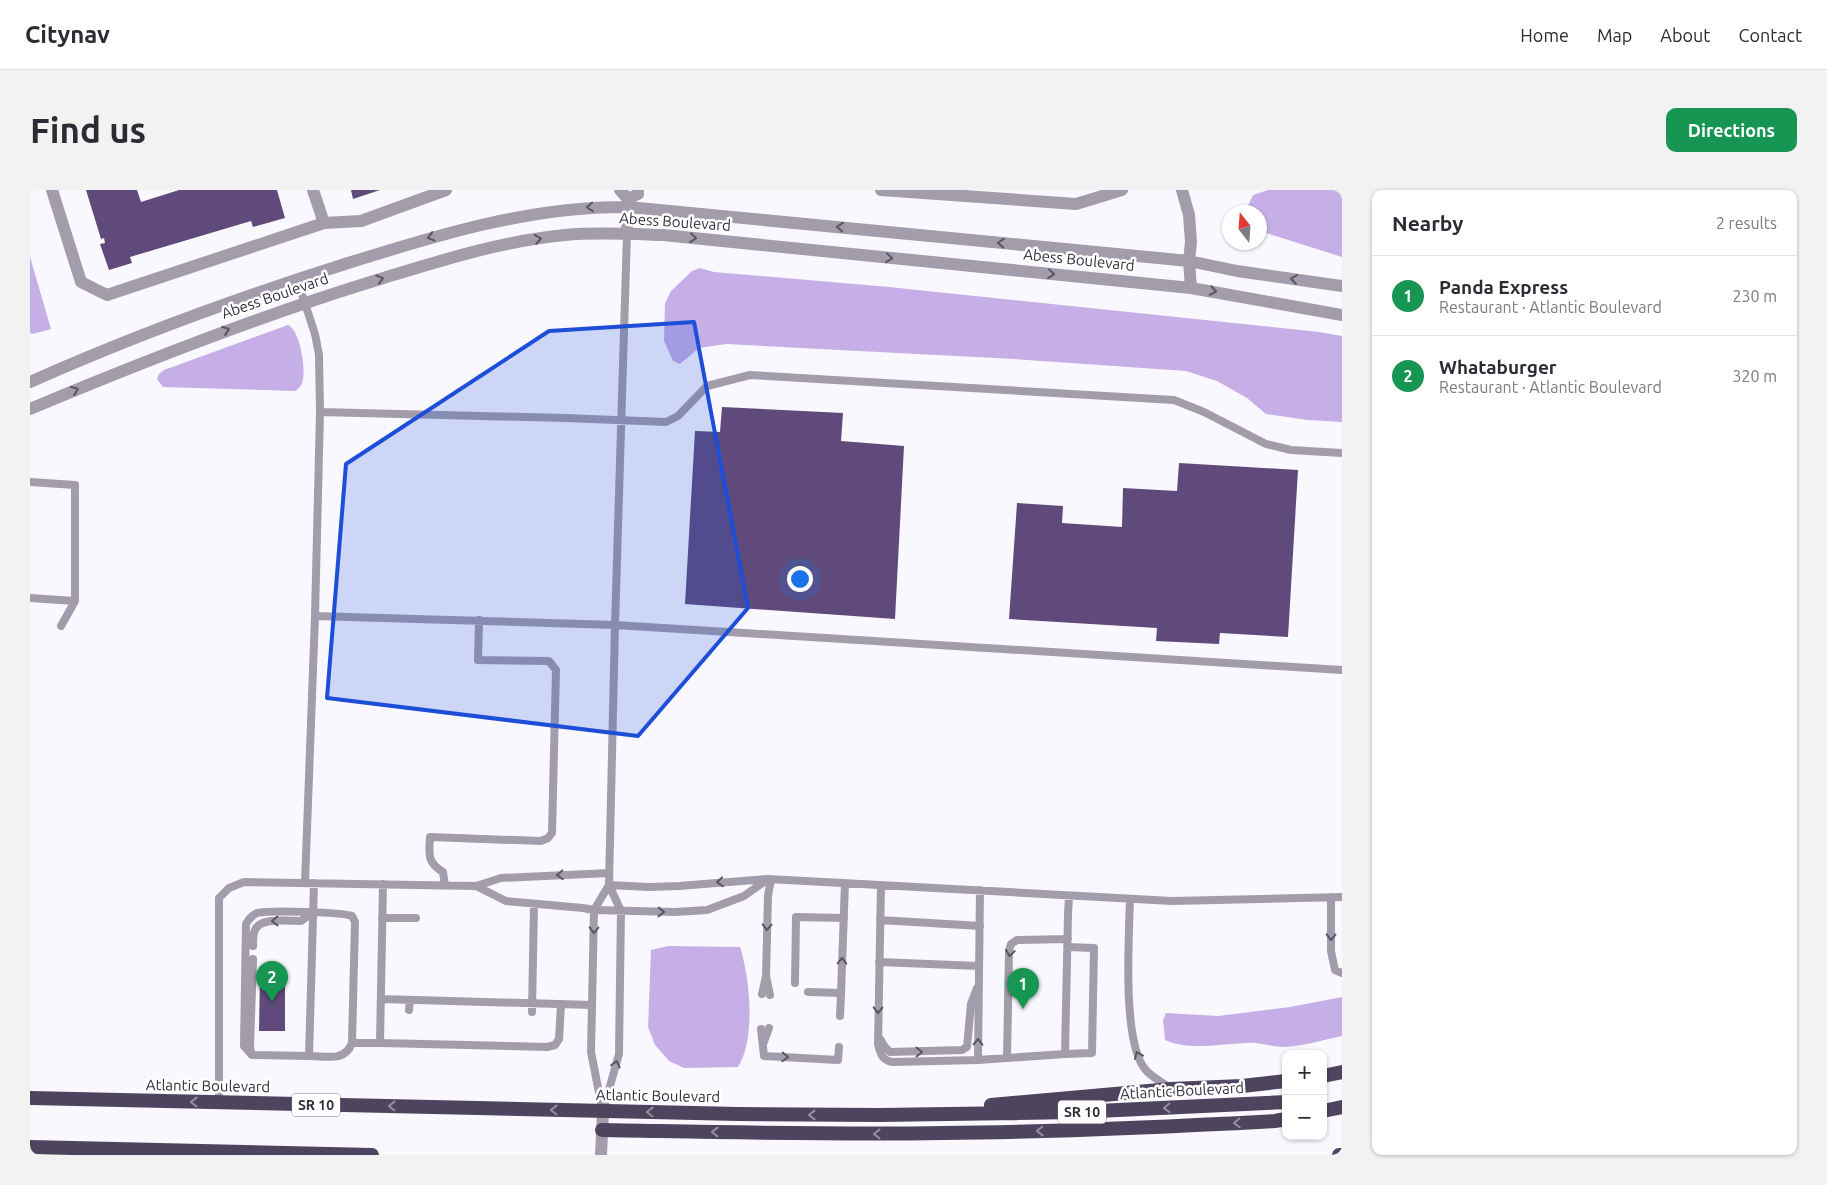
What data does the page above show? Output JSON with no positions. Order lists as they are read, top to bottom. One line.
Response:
{"streets":{"highway":["Atlantic Boulevard","SR 10"],"street":["Abess Boulevard"]},"north":"top","page":{"header":"Citynav","nav":["Home","Map","About","Contact"],"buttons":"Directions","title":"Find us","heading":["Nearby","2 results"],"list":[{"mark":"1","name":"Panda Express","note":"Restaurant · Atlantic Boulevard","value":"230 m"},{"mark":"2","name":"Whataburger","note":"Restaurant · Atlantic Boulevard","value":"320 m"}],"pins":["2","1"],"map_buttons":["+","−"]}}
